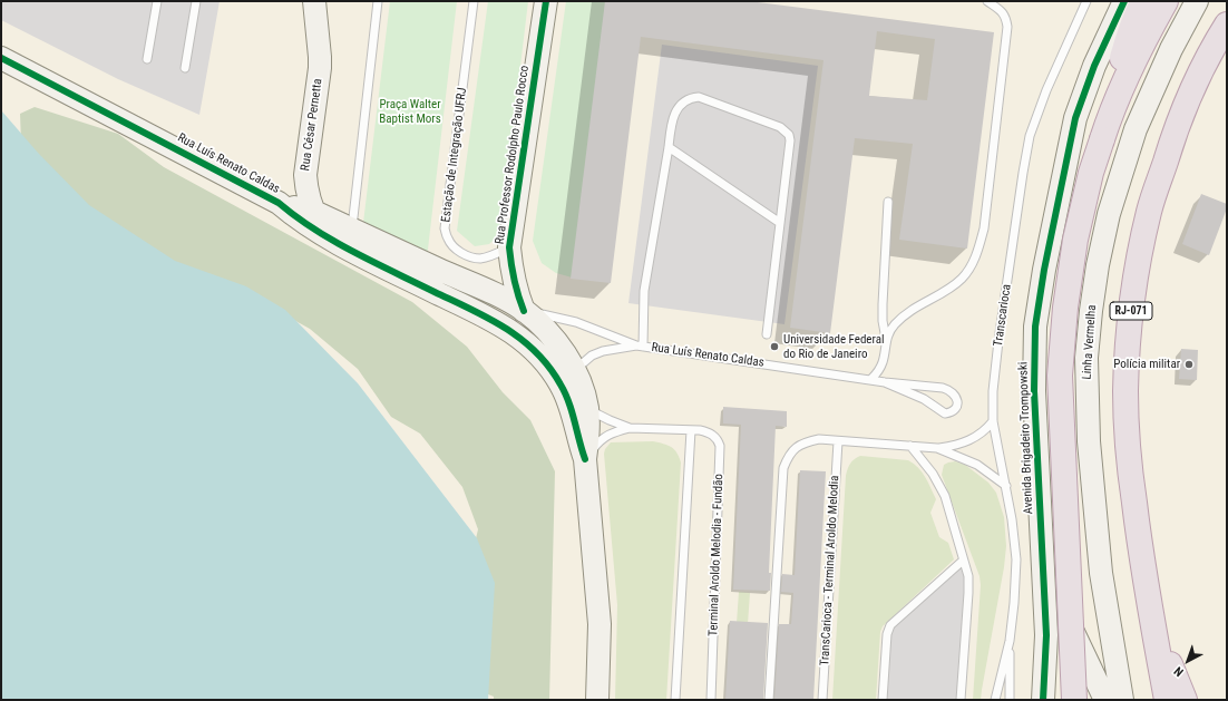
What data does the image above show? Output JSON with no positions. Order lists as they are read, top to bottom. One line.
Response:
{"streets":{"highway":["RJ-071"],"street":["Rua César Pernetta","Rua Professor Rodolpho Paulo Rocco","Rua Luís Renato Caldas","Linha Vermelha","Avenida Brigadeiro Trompowski"],"lane":["Estação de Integração UFRJ","Transcarioca","Terminal Aroldo Melodia - Fundão","TransCarioca - Terminal Aroldo Melodia"]},"crossings":[["Rua César Pernetta","Rua Luís Renato Caldas"],["Estação de Integração UFRJ","Rua Professor Rodolpho Paulo Rocco"],["Rua Professor Rodolpho Paulo Rocco","Rua Luís Renato Caldas"],["Rua Luís Renato Caldas","Terminal Aroldo Melodia - Fundão"]],"parks":["Praça Walter Baptist Mors"],"places":["Universidade Federal do Rio de Janeiro","Polícia militar"],"north":"bottom left"}
